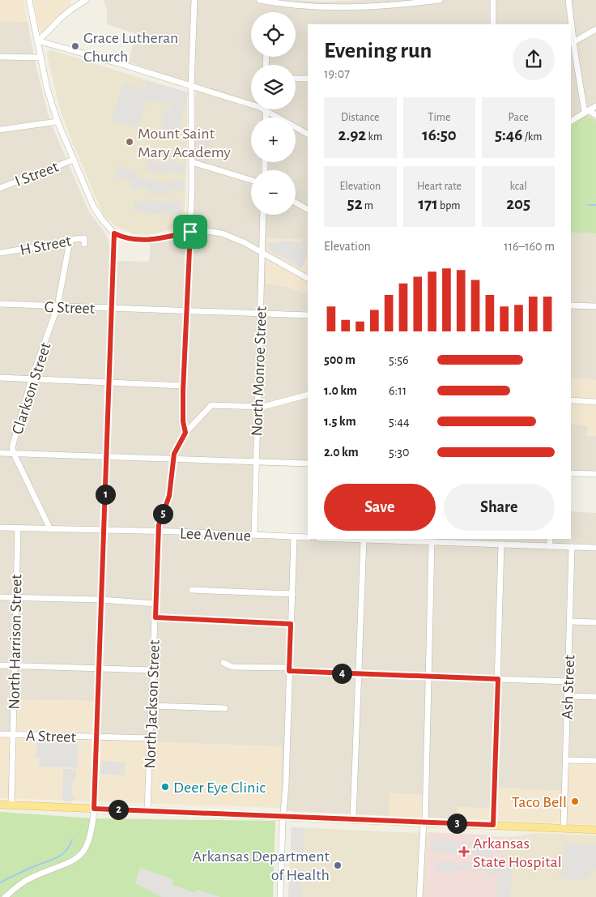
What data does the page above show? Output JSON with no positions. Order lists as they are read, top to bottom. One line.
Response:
{"streets":{"street":["I Street","H Street","G Street","North Monroe Street","Clarkson Street","Lee Avenue","North Harrison Street","Ash Street","North Jackson Street","A Street"]},"crossings":[["H Street","Clarkson Street"],["G Street","North Monroe Street"],["G Street","Clarkson Street"],["North Monroe Street","Lee Avenue"],["North Monroe Street","North Jackson Street"],["Clarkson Street","Lee Avenue"],["Lee Avenue","North Harrison Street"],["Lee Avenue","North Jackson Street"],["North Harrison Street","A Street"],["North Jackson Street","A Street"]],"places":{"other":["Grace Lutheran Church","Mount Saint Mary Academy","Deer Eye Clinic","Taco Bell","Arkansas Department of Health"],"health":["Arkansas State Hospital"]},"page":{"map_buttons":["+","−"],"heading":["Evening run","19:07"],"stats":[["Distance","2.92 km"],["Time","16:50"],["Pace","5:46 /km"],["Elevation","52 m"],["Heart rate","171 bpm"],["kcal","205"]],"chart":["Elevation","116–160 m"],"list":[{"name":"500 m","note":"5:56"},{"name":"1.0 km","note":"6:11"},{"name":"1.5 km","note":"5:44"},{"name":"2.0 km","note":"5:30"}],"buttons":["Save","Share"],"pins":["1","5","4","2","3"]}}
